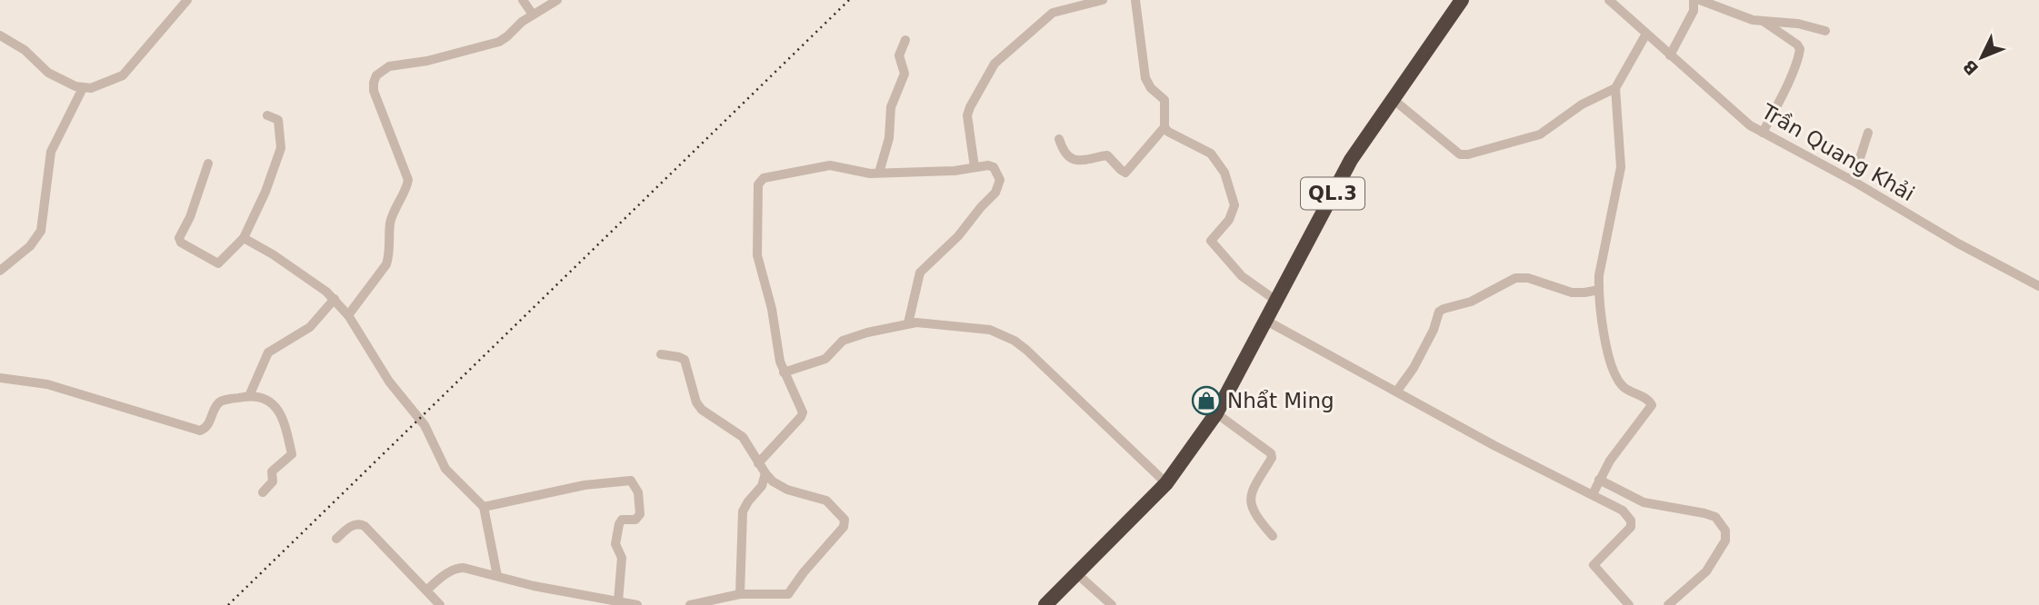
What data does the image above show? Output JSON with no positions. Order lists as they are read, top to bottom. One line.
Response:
{"streets":{"highway":["QL.3"],"street":["Trần Quang Khải"]},"places":{"shop":["Nhẩt Ming"]},"north":"bottom left"}
